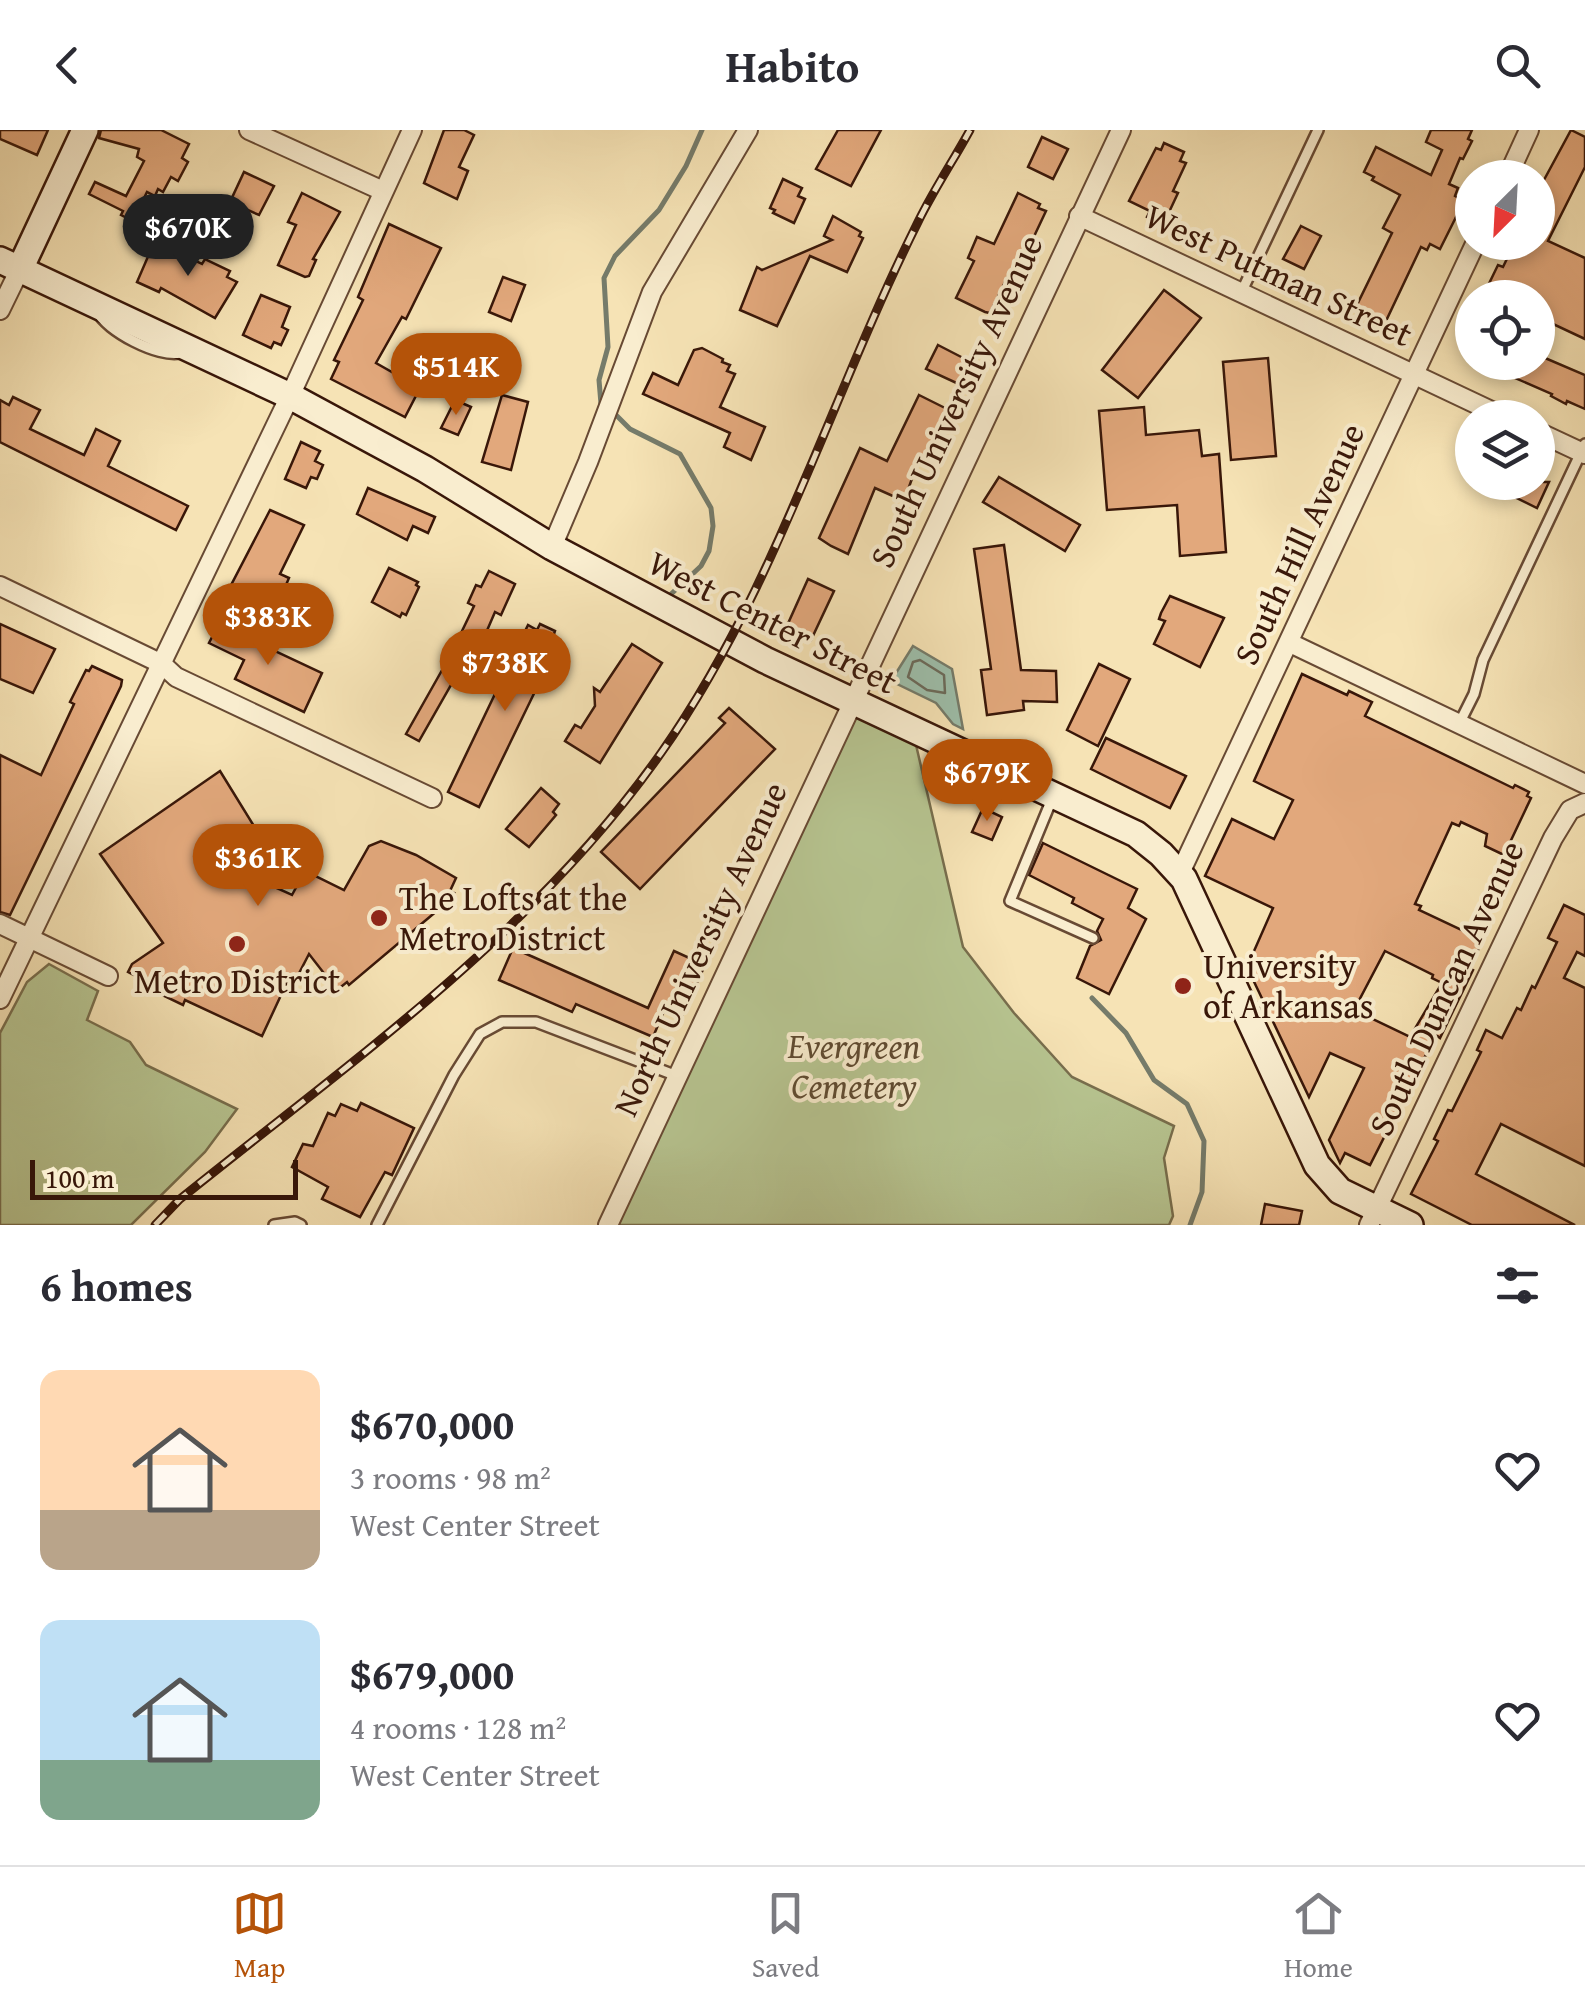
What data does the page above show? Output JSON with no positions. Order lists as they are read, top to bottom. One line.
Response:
{"streets":{"street":["West Putman Street","South University Avenue","South Hill Avenue","West Center Street","North University Avenue","South Duncan Avenue"]},"crossings":[["West Putman Street","South University Avenue"],["West Putman Street","South Hill Avenue"],["South University Avenue","West Center Street"],["South University Avenue","North University Avenue"],["South Hill Avenue","West Center Street"],["West Center Street","North University Avenue"],["West Center Street","South Duncan Avenue"]],"parks":["Evergreen Cemetery"],"places":["The Lofts at the Metro District","Metro District","University of Arkansas"],"scale_bar":"100 m","north":"bottom left","page":{"header":"Habito","price":["$670K","$514K","$383K","$738K","$679K","$361K"],"scale":"100 m","heading":"6 homes","list":[{"name":"$670,000","note":"3 rooms · 98 m² · West Center Street"},{"name":"$679,000","note":"4 rooms · 128 m² · West Center Street"}],"tabs":["Map","Saved","Home"]}}
